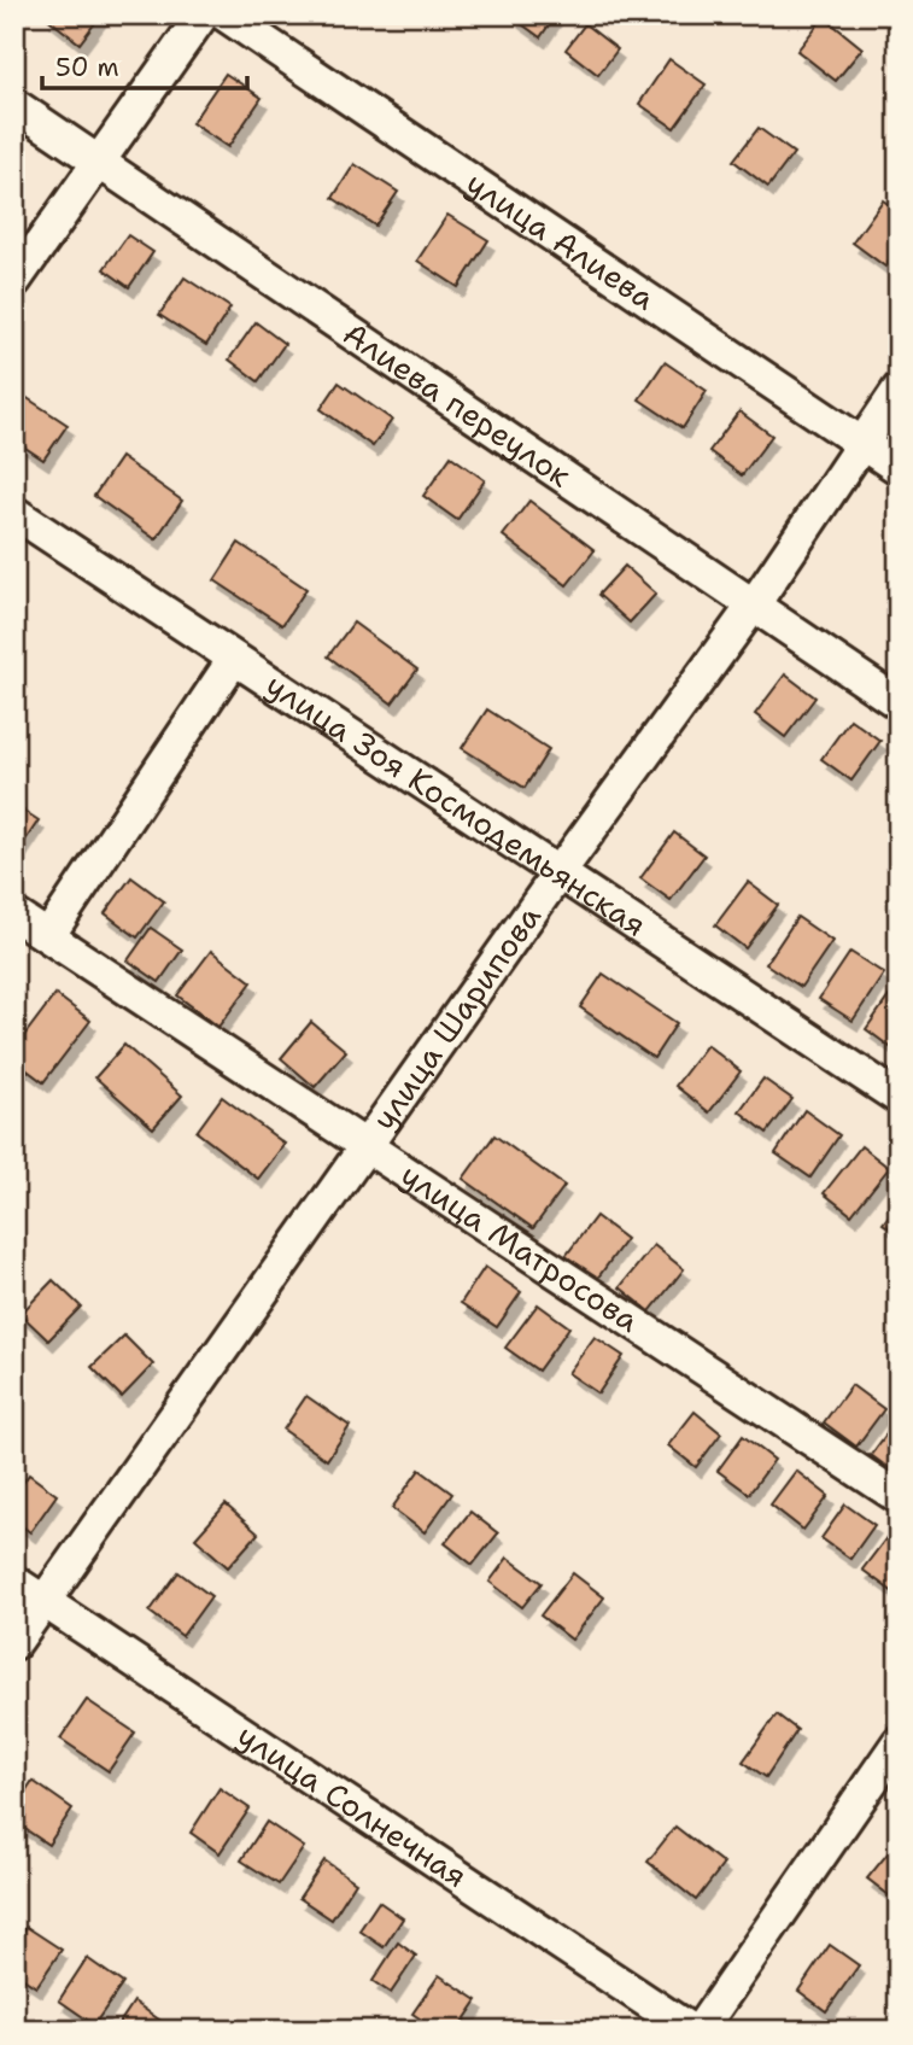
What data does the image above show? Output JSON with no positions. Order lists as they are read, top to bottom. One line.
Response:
{"streets":{"street":["улица Алиева","Алиева переулок","улица Зоя Космодемьянская","улица Шарипова","улица Матросова","улица Солнечная"]},"crossings":[["улица Алиева","улица Шарипова"],["Алиева переулок","улица Шарипова"],["улица Зоя Космодемьянская","улица Шарипова"],["улица Шарипова","улица Матросова"],["улица Шарипова","улица Солнечная"]],"scale_bar":"50 m"}
